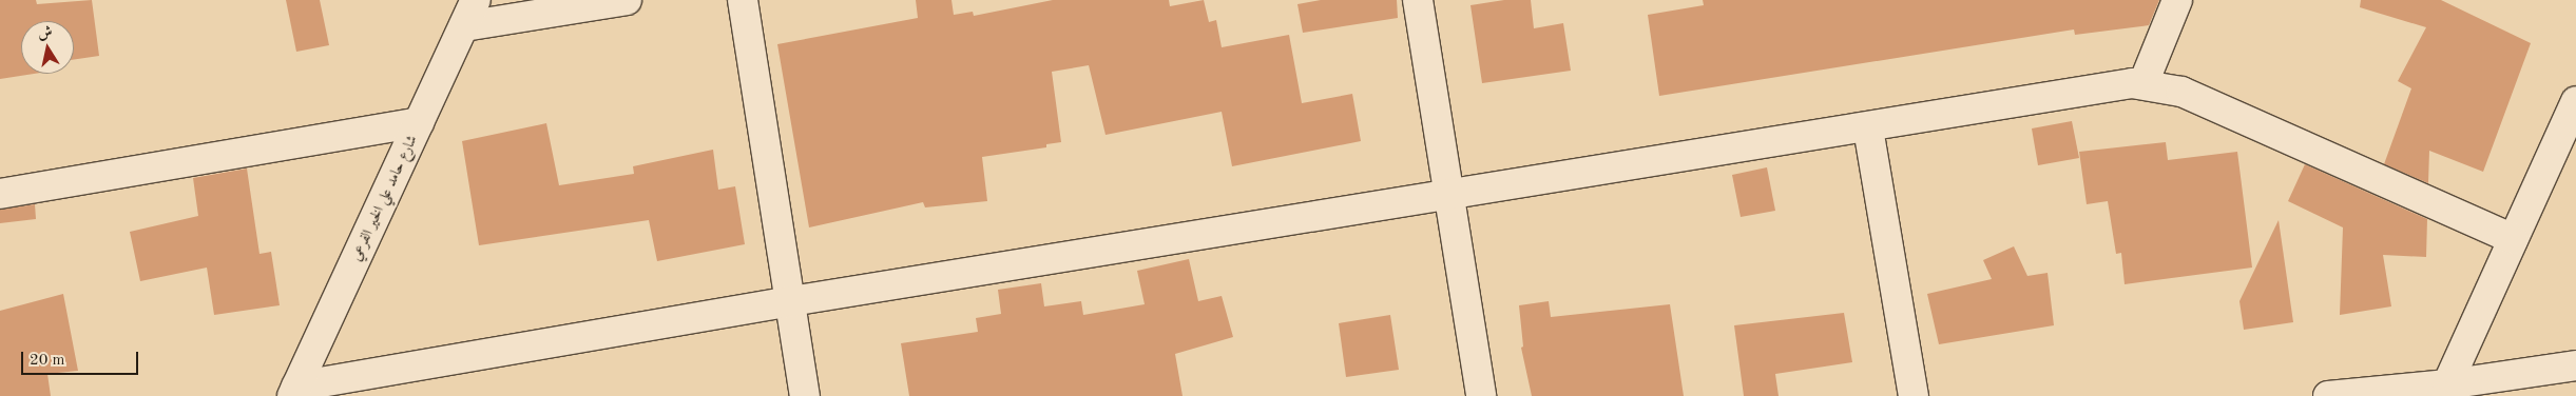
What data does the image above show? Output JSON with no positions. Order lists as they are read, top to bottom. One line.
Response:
{"streets":{"street":["شارع حامد علي الخير الفرعي"]},"scale_bar":"20 m","north":"top"}
